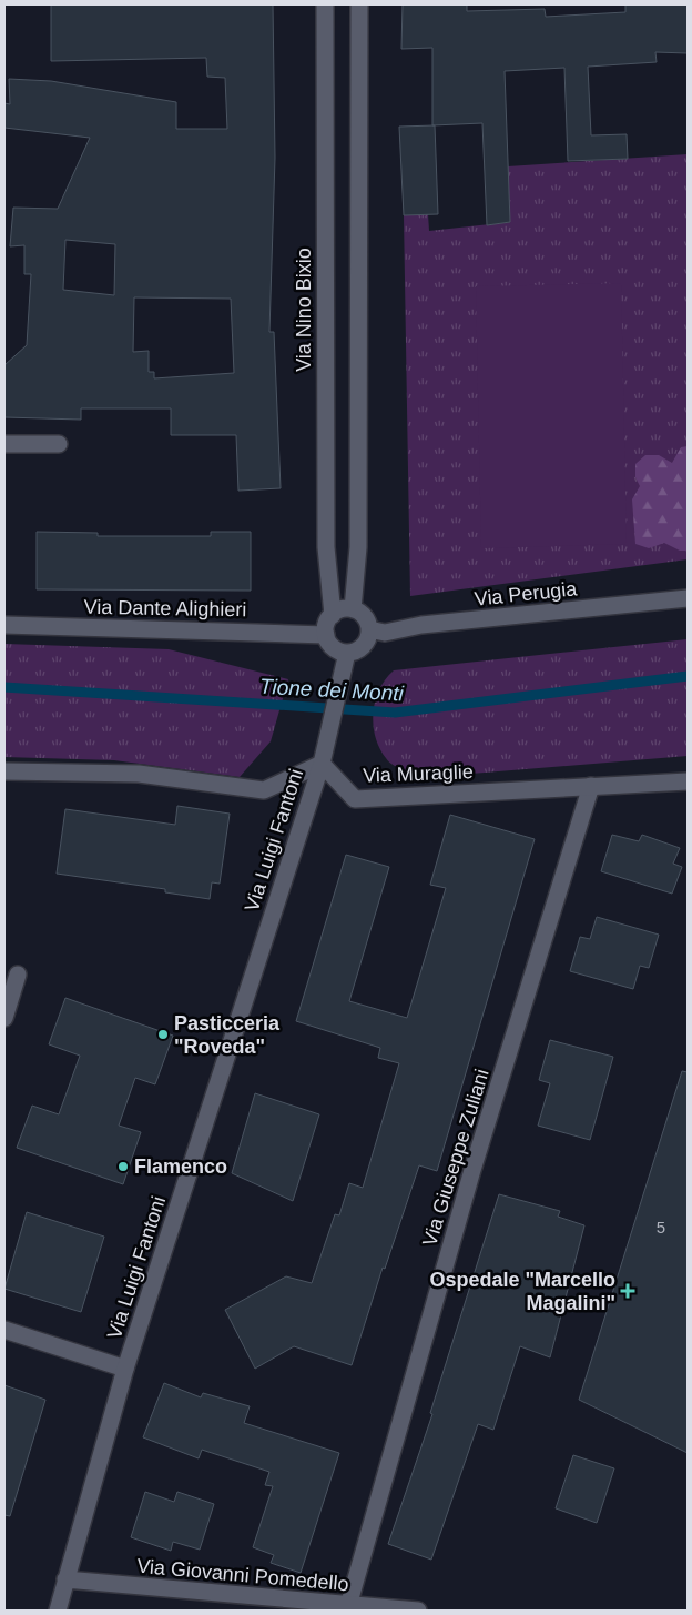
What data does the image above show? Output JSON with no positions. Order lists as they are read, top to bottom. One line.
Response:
{"streets":{"street":["Via Nino Bixio","Via Perugia","Via Dante Alighieri","Via Muraglie","Via Luigi Fantoni","Via Giuseppe Zuliani","Via Giovanni Pomedello"]},"crossings":[["Via Nino Bixio","Via Perugia"],["Via Nino Bixio","Via Dante Alighieri"],["Via Nino Bixio","Via Luigi Fantoni"],["Via Perugia","Via Dante Alighieri"],["Via Perugia","Via Luigi Fantoni"],["Via Dante Alighieri","Via Luigi Fantoni"],["Via Muraglie","Via Luigi Fantoni"],["Via Muraglie","Via Giuseppe Zuliani"],["Via Luigi Fantoni","Via Giovanni Pomedello"],["Via Giuseppe Zuliani","Via Giovanni Pomedello"]],"water":["Tione dei Monti"],"places":{"other":["Pasticceria \"Roveda\"","Flamenco"],"health":["Ospedale \"Marcello Magalini\""]},"house_numbers":["5"]}
